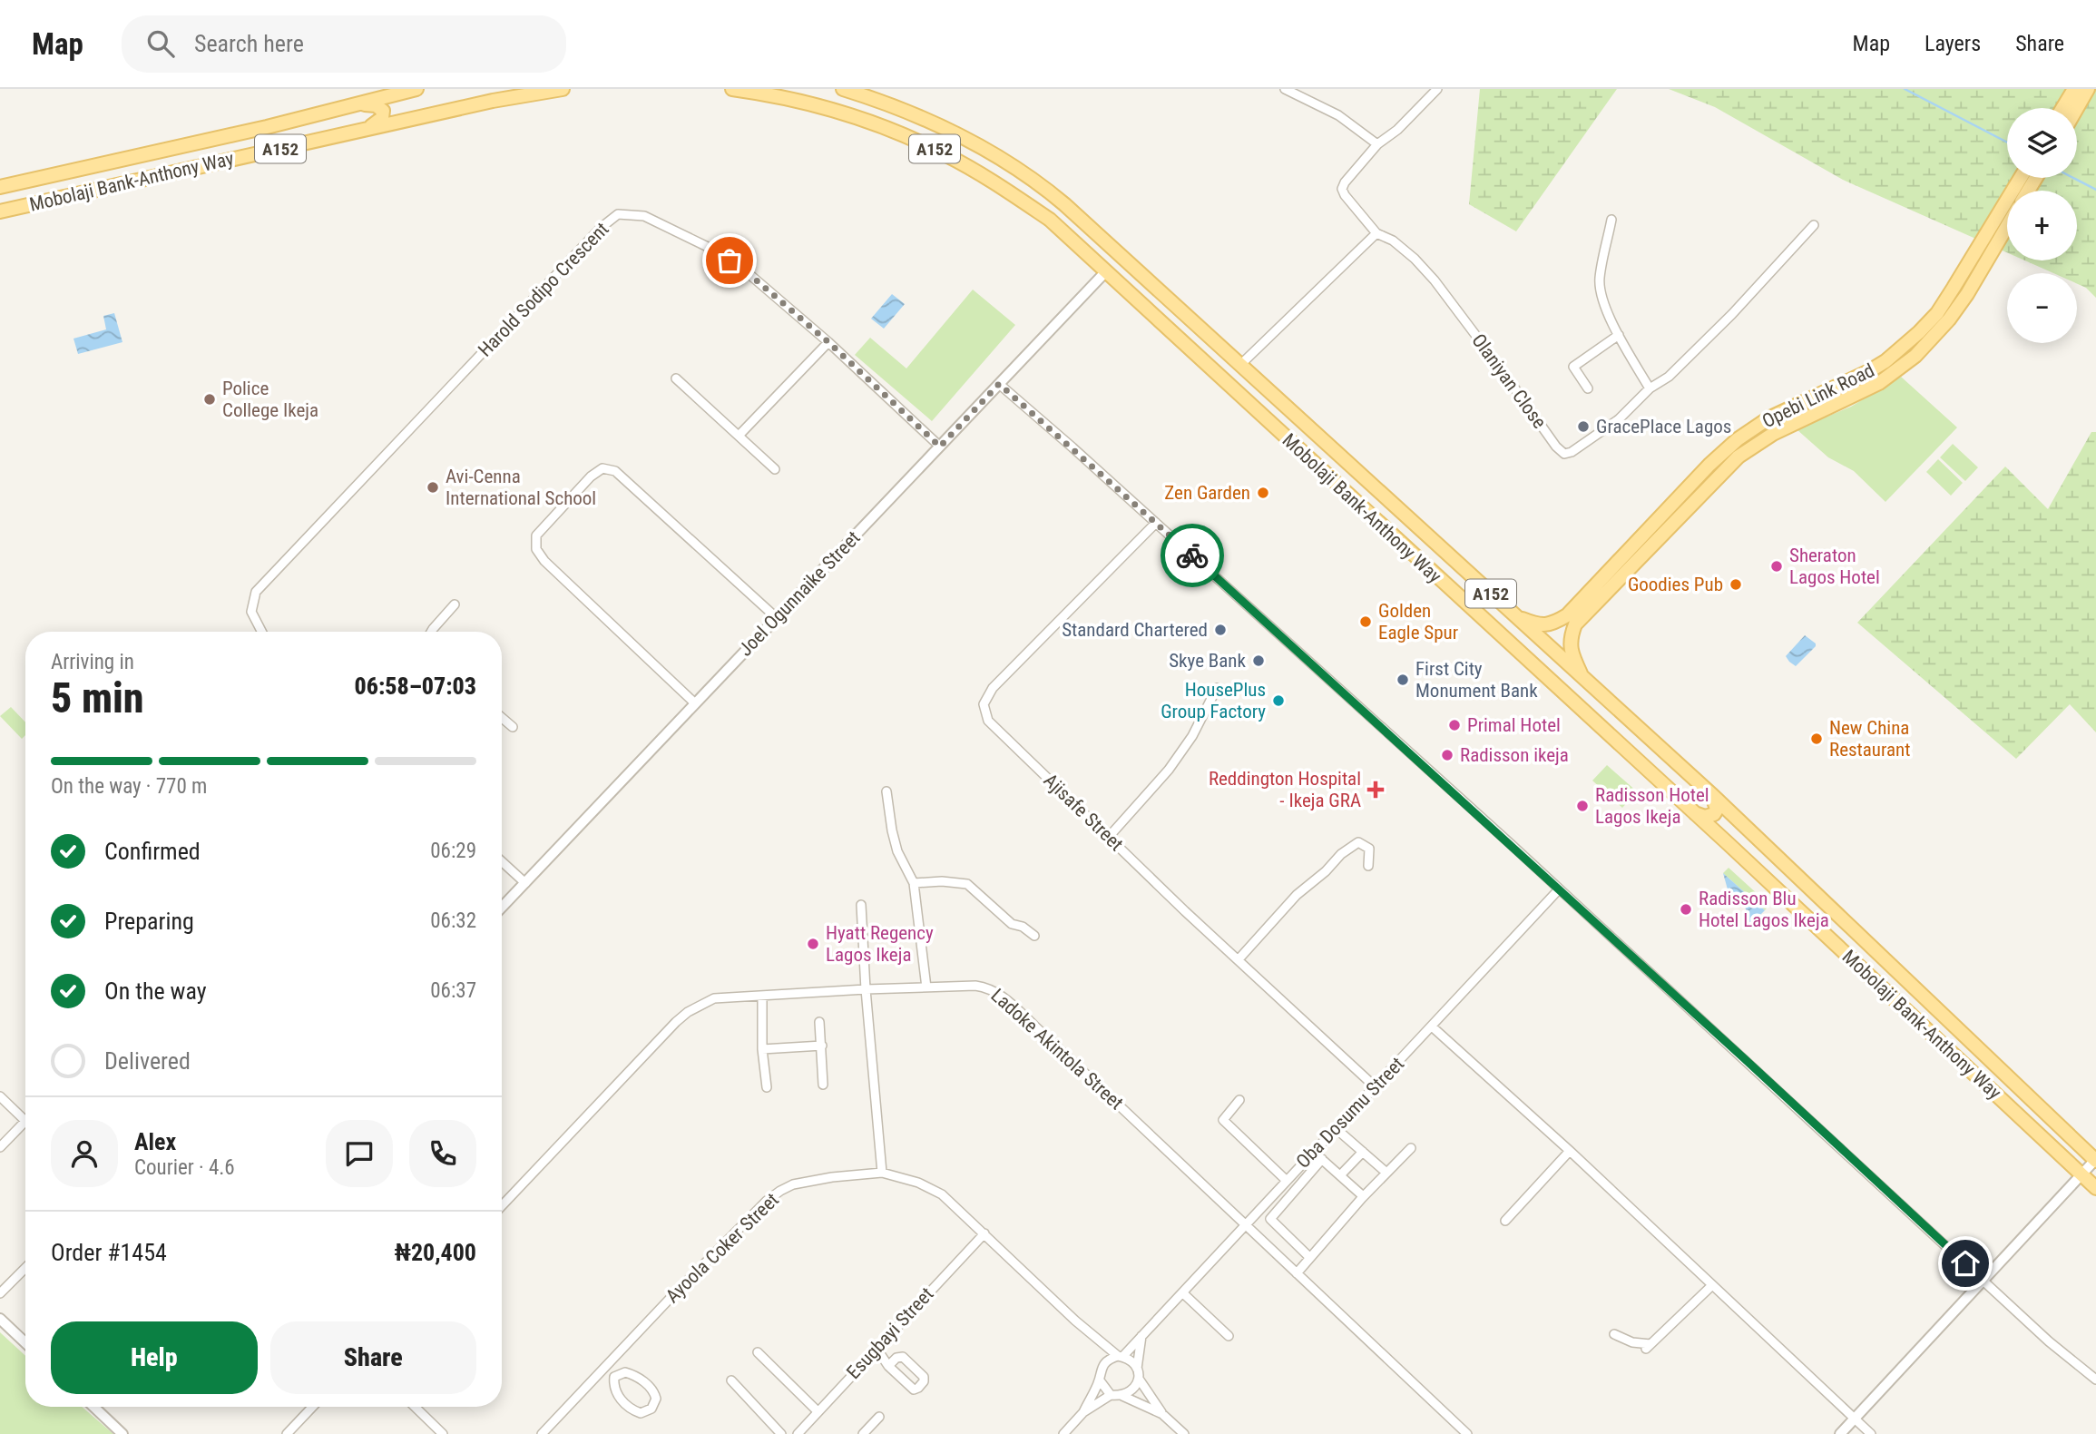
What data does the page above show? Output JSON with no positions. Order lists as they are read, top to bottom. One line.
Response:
{"streets":{"main road":["A152","Mobolaji Bank-Anthony Way","Opebi Link Road"],"street":["Harold Sodipo Crescent","Olaniyan Close","Joel Ogunnaike Street","Ajisafe Street","Ladoke Akintola Street","Oba Dosumu Street","Ayoola Coker Street","Esugbayi Street"]},"crossings":[["Mobolaji Bank-Anthony Way","Opebi Link Road"],["Mobolaji Bank-Anthony Way","Joel Ogunnaike Street"],["Harold Sodipo Crescent","Joel Ogunnaike Street"],["Ajisafe Street","Oba Dosumu Street"],["Ladoke Akintola Street","Oba Dosumu Street"],["Oba Dosumu Street","Ayoola Coker Street"],["Ayoola Coker Street","Esugbayi Street"]],"places":{"other":["Police College Ikeja","GracePlace Lagos","Avi-Cenna International School","Zen Garden","Sheraton Lagos Hotel","Goodies Pub","Golden Eagle Spur","Standard Chartered","Skye Bank","First City Monument Bank","HousePlus Group Factory","Primal Hotel","New China Restaurant","Radisson ikeja","Radisson Hotel Lagos Ikeja","Radisson Blu Hotel Lagos Ikeja","Hyatt Regency Lagos Ikeja"],"health":["Reddington Hospital - Ikeja GRA"]},"page":{"header":"Map","search":"Search here","nav":["Map","Layers","Share"],"map_buttons":["+","−"],"heading":["5 min","Arriving in","06:58–07:03"],"panel":["Alex","Courier · 4.6","Order #1454","₦20,400"],"bar":"On the way · 770 m","list":[["Confirmed","06:29"],["Preparing","06:32"],["On the way","06:37"],"Delivered"],"buttons":["Help","Share"]}}
